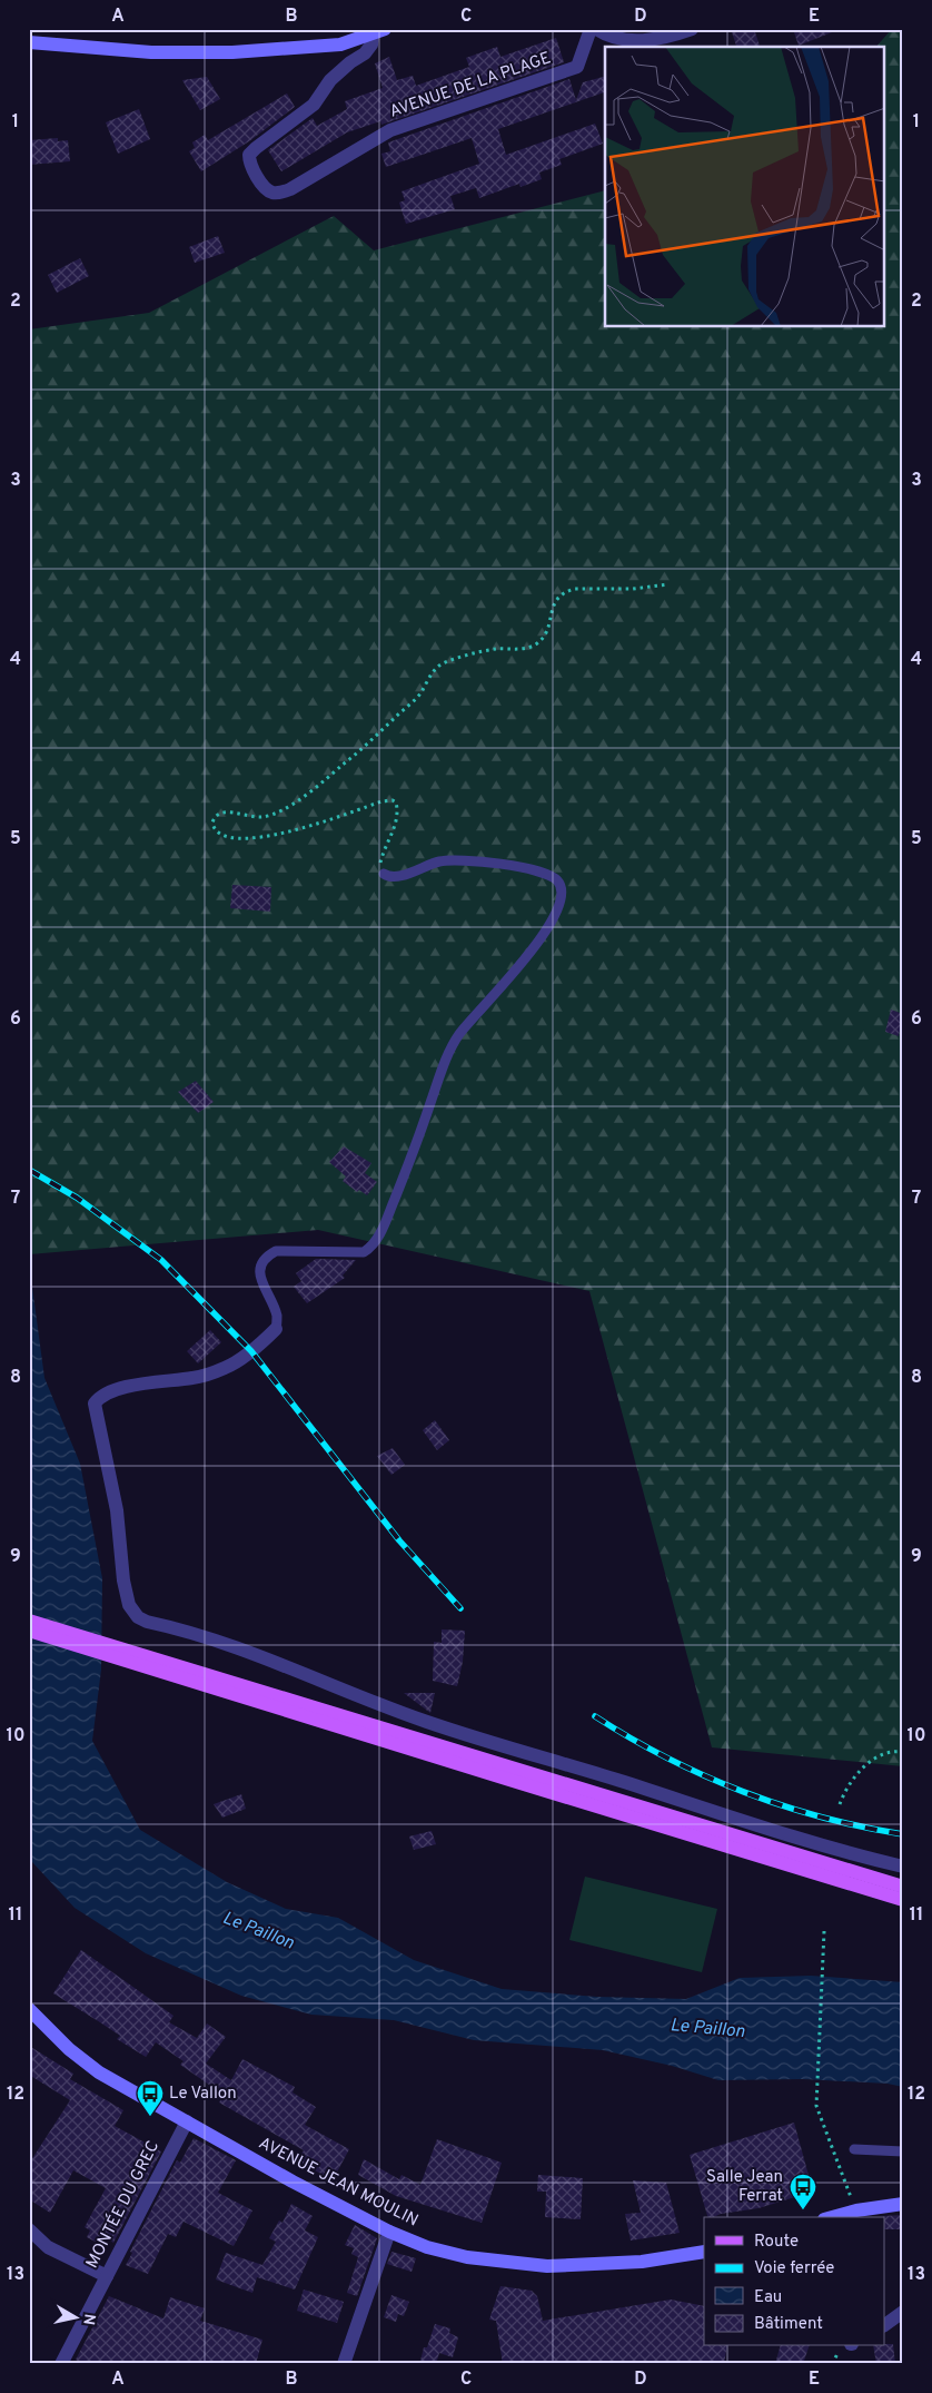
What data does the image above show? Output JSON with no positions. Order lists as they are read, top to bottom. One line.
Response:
{"streets":{"street":["AVENUE DE LA PLAGE","AVENUE JEAN MOULIN","MONTÉE DU GREC"]},"crossings":[["AVENUE JEAN MOULIN","MONTÉE DU GREC"]],"water":["Le Paillon"],"places":{"bus stop":["Le Vallon","Salle Jean Ferrat"]},"legend":["Route","Voie ferrée","Eau","Bâtiment"],"north":"right","grid":{"columns":["A","B","C","D","E"],"rows":["1","2","3","4","5","6","7","8","9","10","11","12","13"]}}
